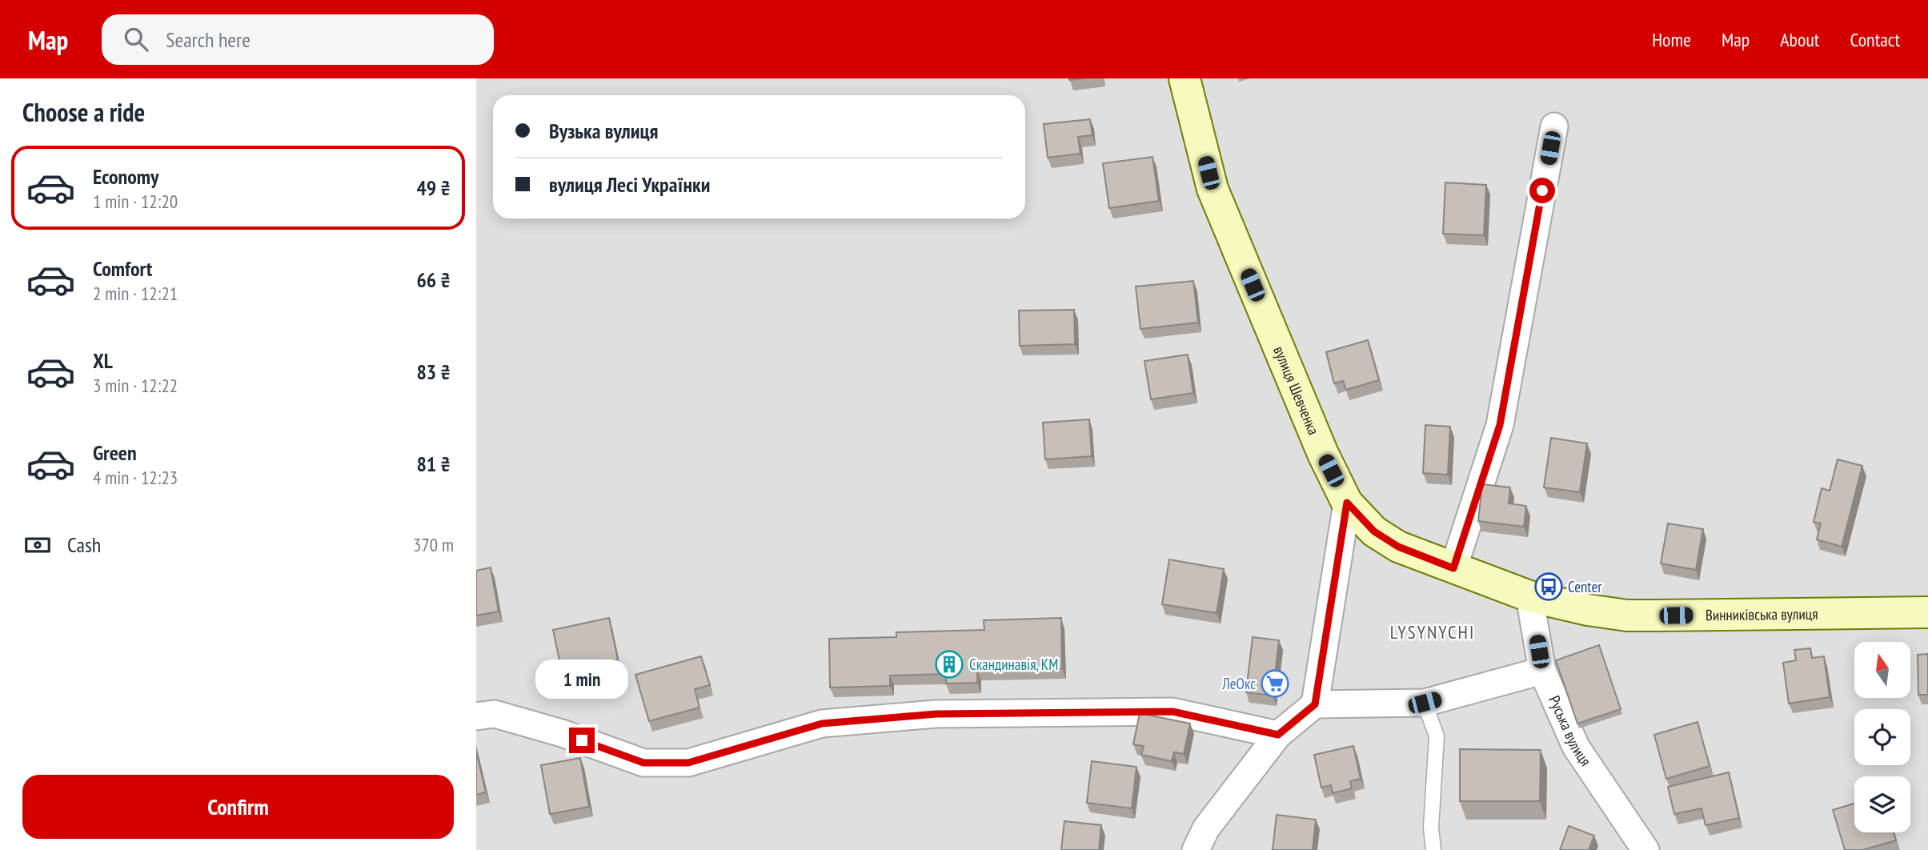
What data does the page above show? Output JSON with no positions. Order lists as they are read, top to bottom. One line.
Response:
{"streets":{"main road":["вулиця Шевченка","Винниківська вулиця"],"street":["Руська вулиця"]},"crossings":[["вулиця Шевченка","Винниківська вулиця"],["вулиця Шевченка","Руська вулиця"],["Винниківська вулиця","Руська вулиця"]],"districts":["LYSYNYCHI"],"places":{"bus stop":["Center"],"building":["Скандинавія, КМ"],"supermarket":["ЛеОкс"]},"north":"top","page":{"header":"Map","search":"Search here","nav":["Home","Map","About","Contact"],"heading":"Choose a ride","banner":["Вузька вулиця","вулиця Лесі Українки"],"list":[{"name":"Economy","note":"1 min · 12:20","value":"49 ₴"},{"name":"Comfort","note":"2 min · 12:21","value":"66 ₴"},{"name":"XL","note":"3 min · 12:22","value":"83 ₴"},{"name":"Green","note":"4 min · 12:23","value":"81 ₴"}],"pay":["Cash","370 m"],"bubble":"1 min","buttons":"Confirm"}}
